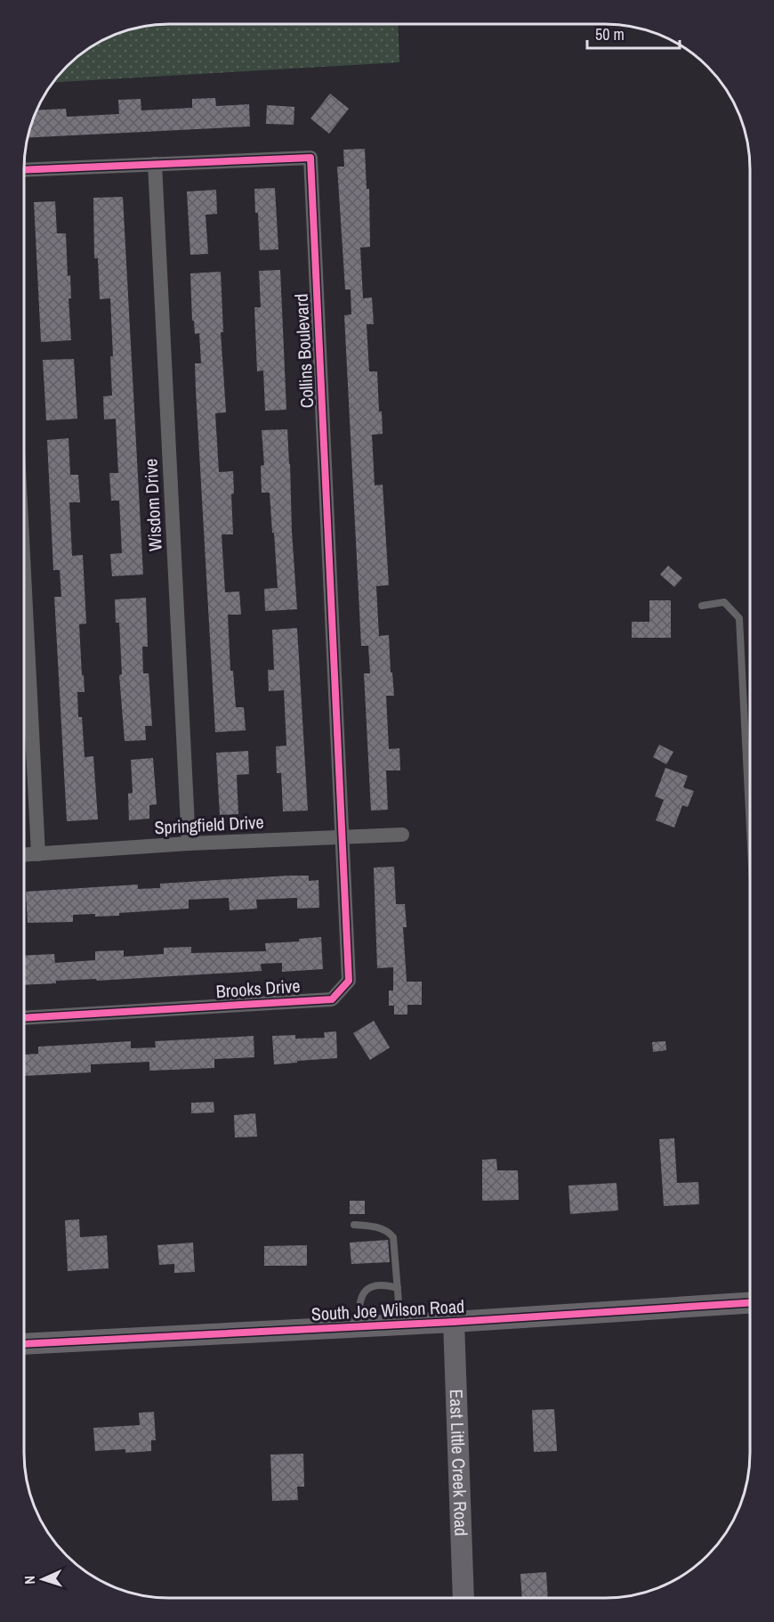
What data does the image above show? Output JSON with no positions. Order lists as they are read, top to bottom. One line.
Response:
{"streets":{"street":["Collins Boulevard","Wisdom Drive","Springfield Drive","Brooks Drive","South Joe Wilson Road","East Little Creek Road"]},"crossings":[["Collins Boulevard","Wisdom Drive"],["Collins Boulevard","Springfield Drive"],["Collins Boulevard","Brooks Drive"],["Wisdom Drive","Springfield Drive"],["Springfield Drive","Brooks Drive"],["South Joe Wilson Road","East Little Creek Road"]],"scale_bar":"50 m","north":"left"}
